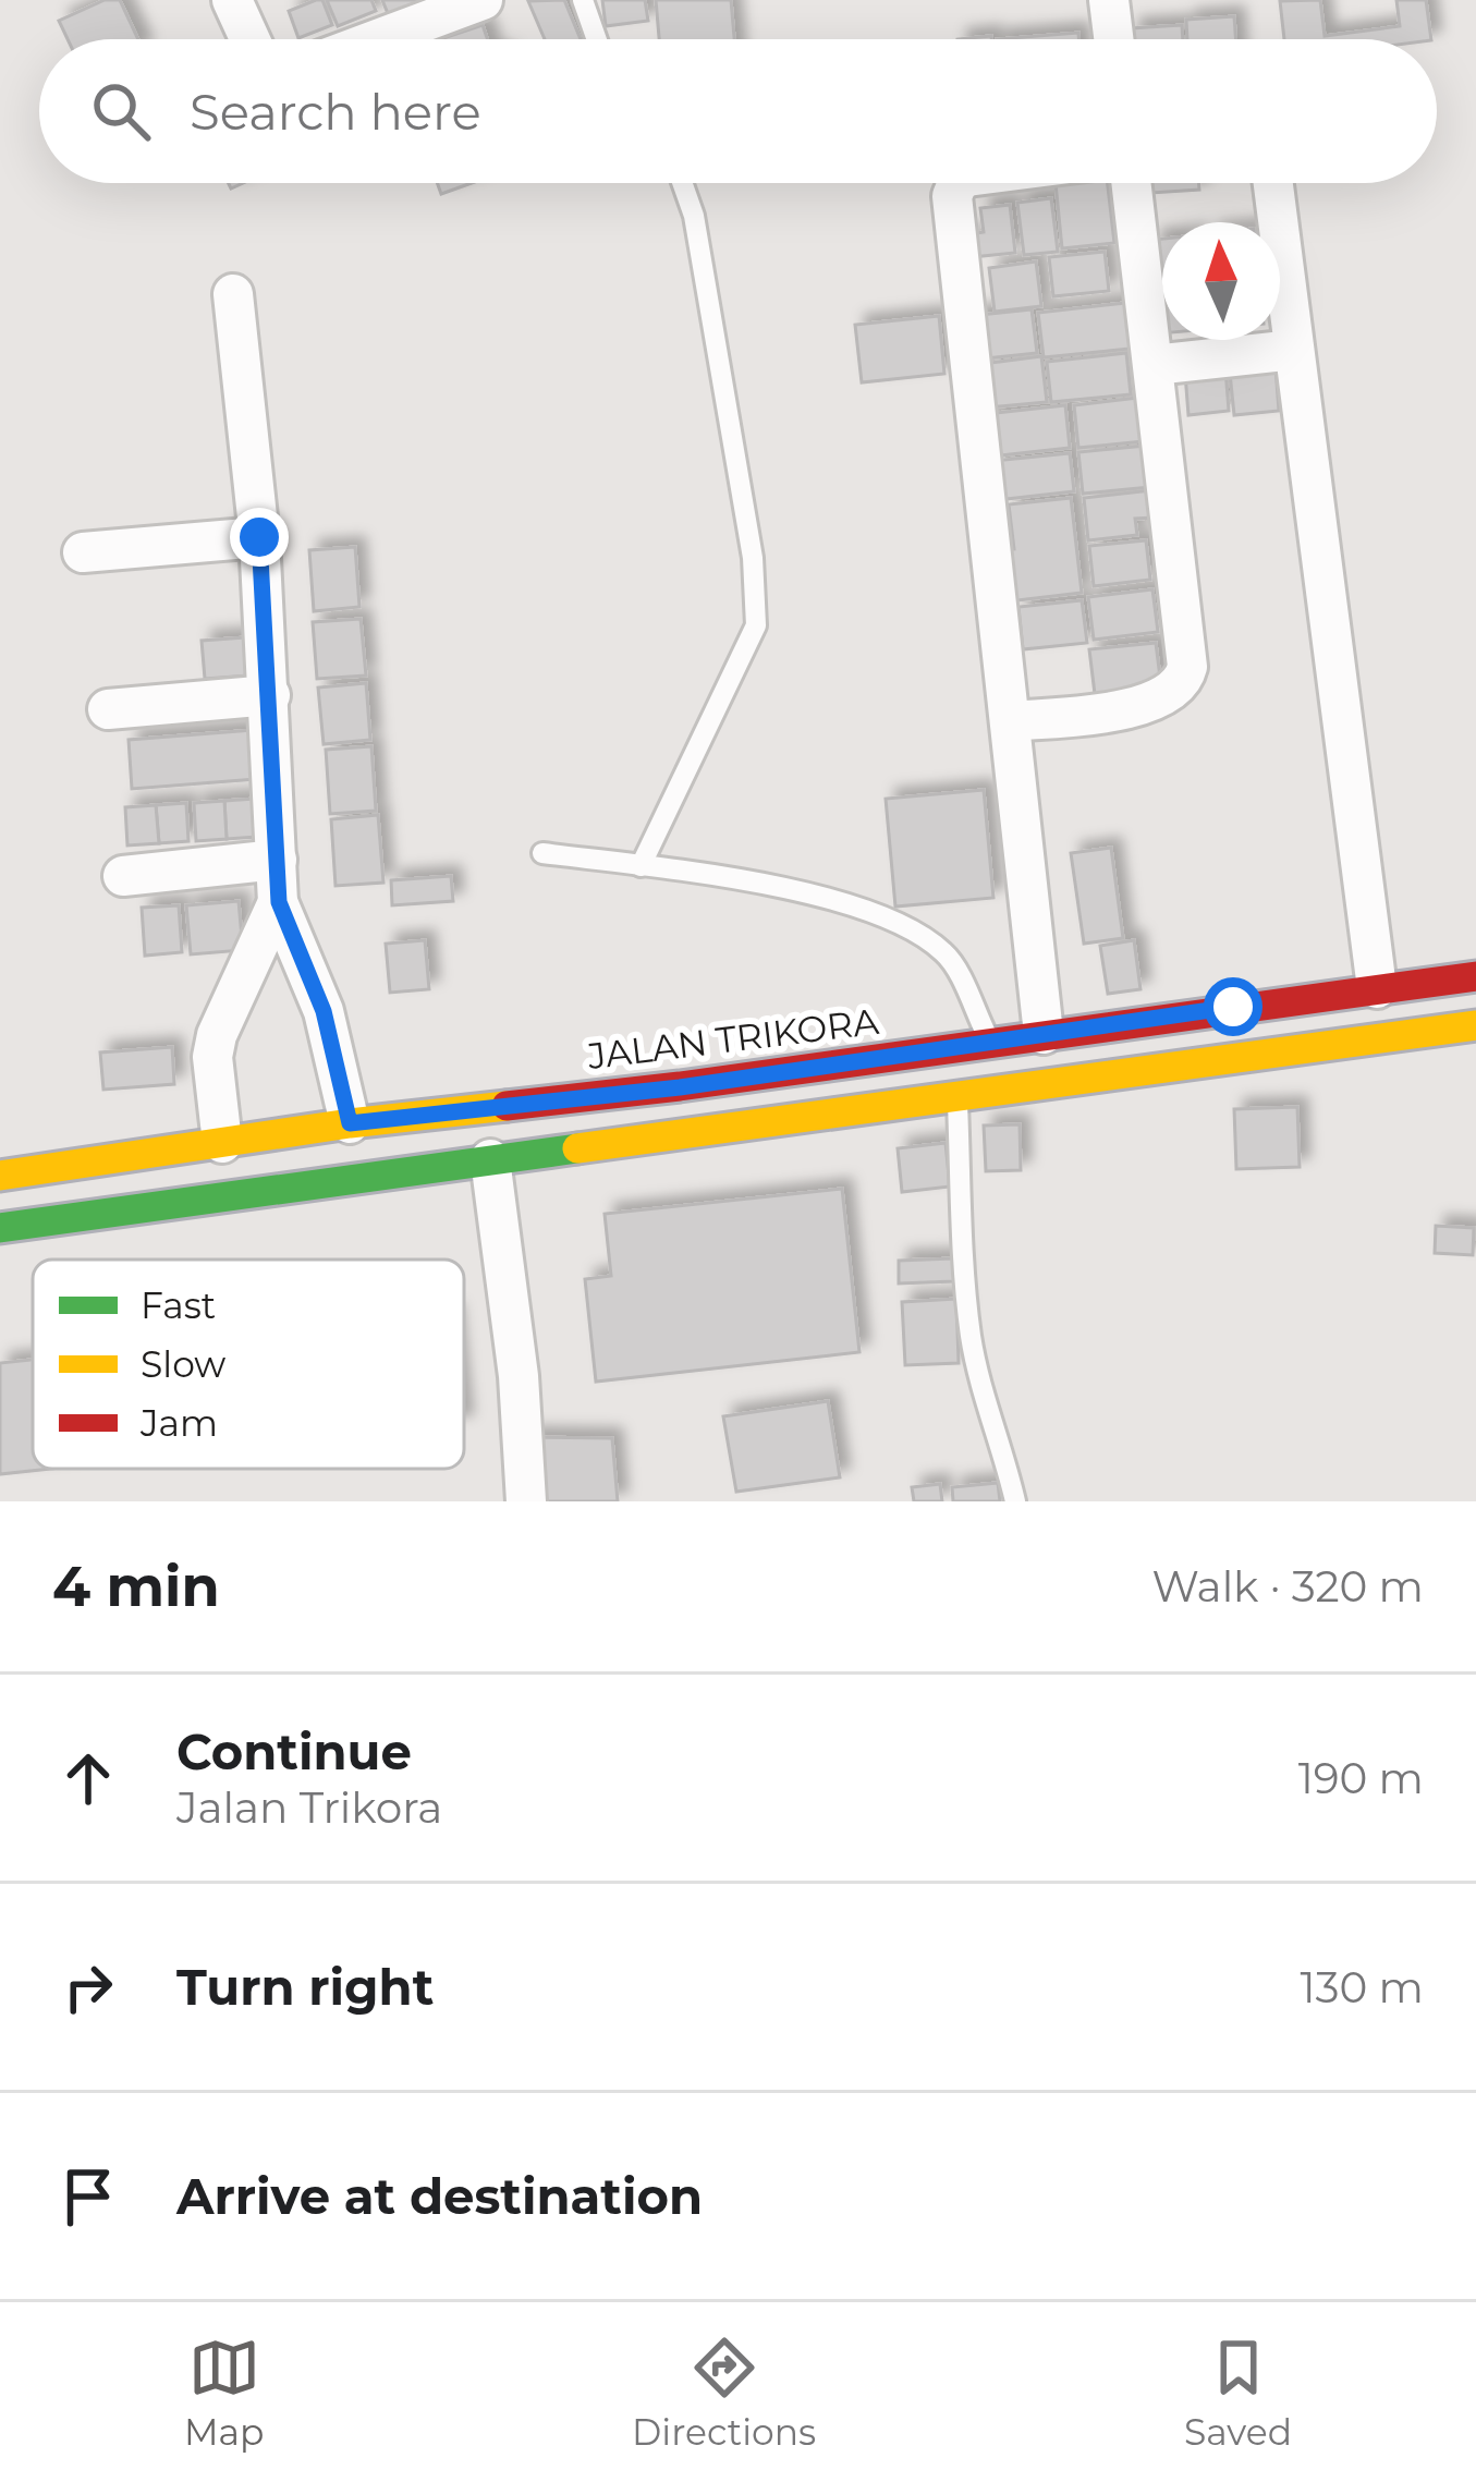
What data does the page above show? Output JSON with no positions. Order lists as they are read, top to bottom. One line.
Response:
{"streets":{"main road":["JALAN TRIKORA"]},"legend":["Fast","Slow","Jam"],"north":"top","page":{"search":"Search here","heading":["4 min","Walk · 320 m"],"list":[["Continue","Jalan Trikora","190 m"],["Turn right","130 m"],"Arrive at destination"],"nav":["Map","Directions","Saved"]}}
